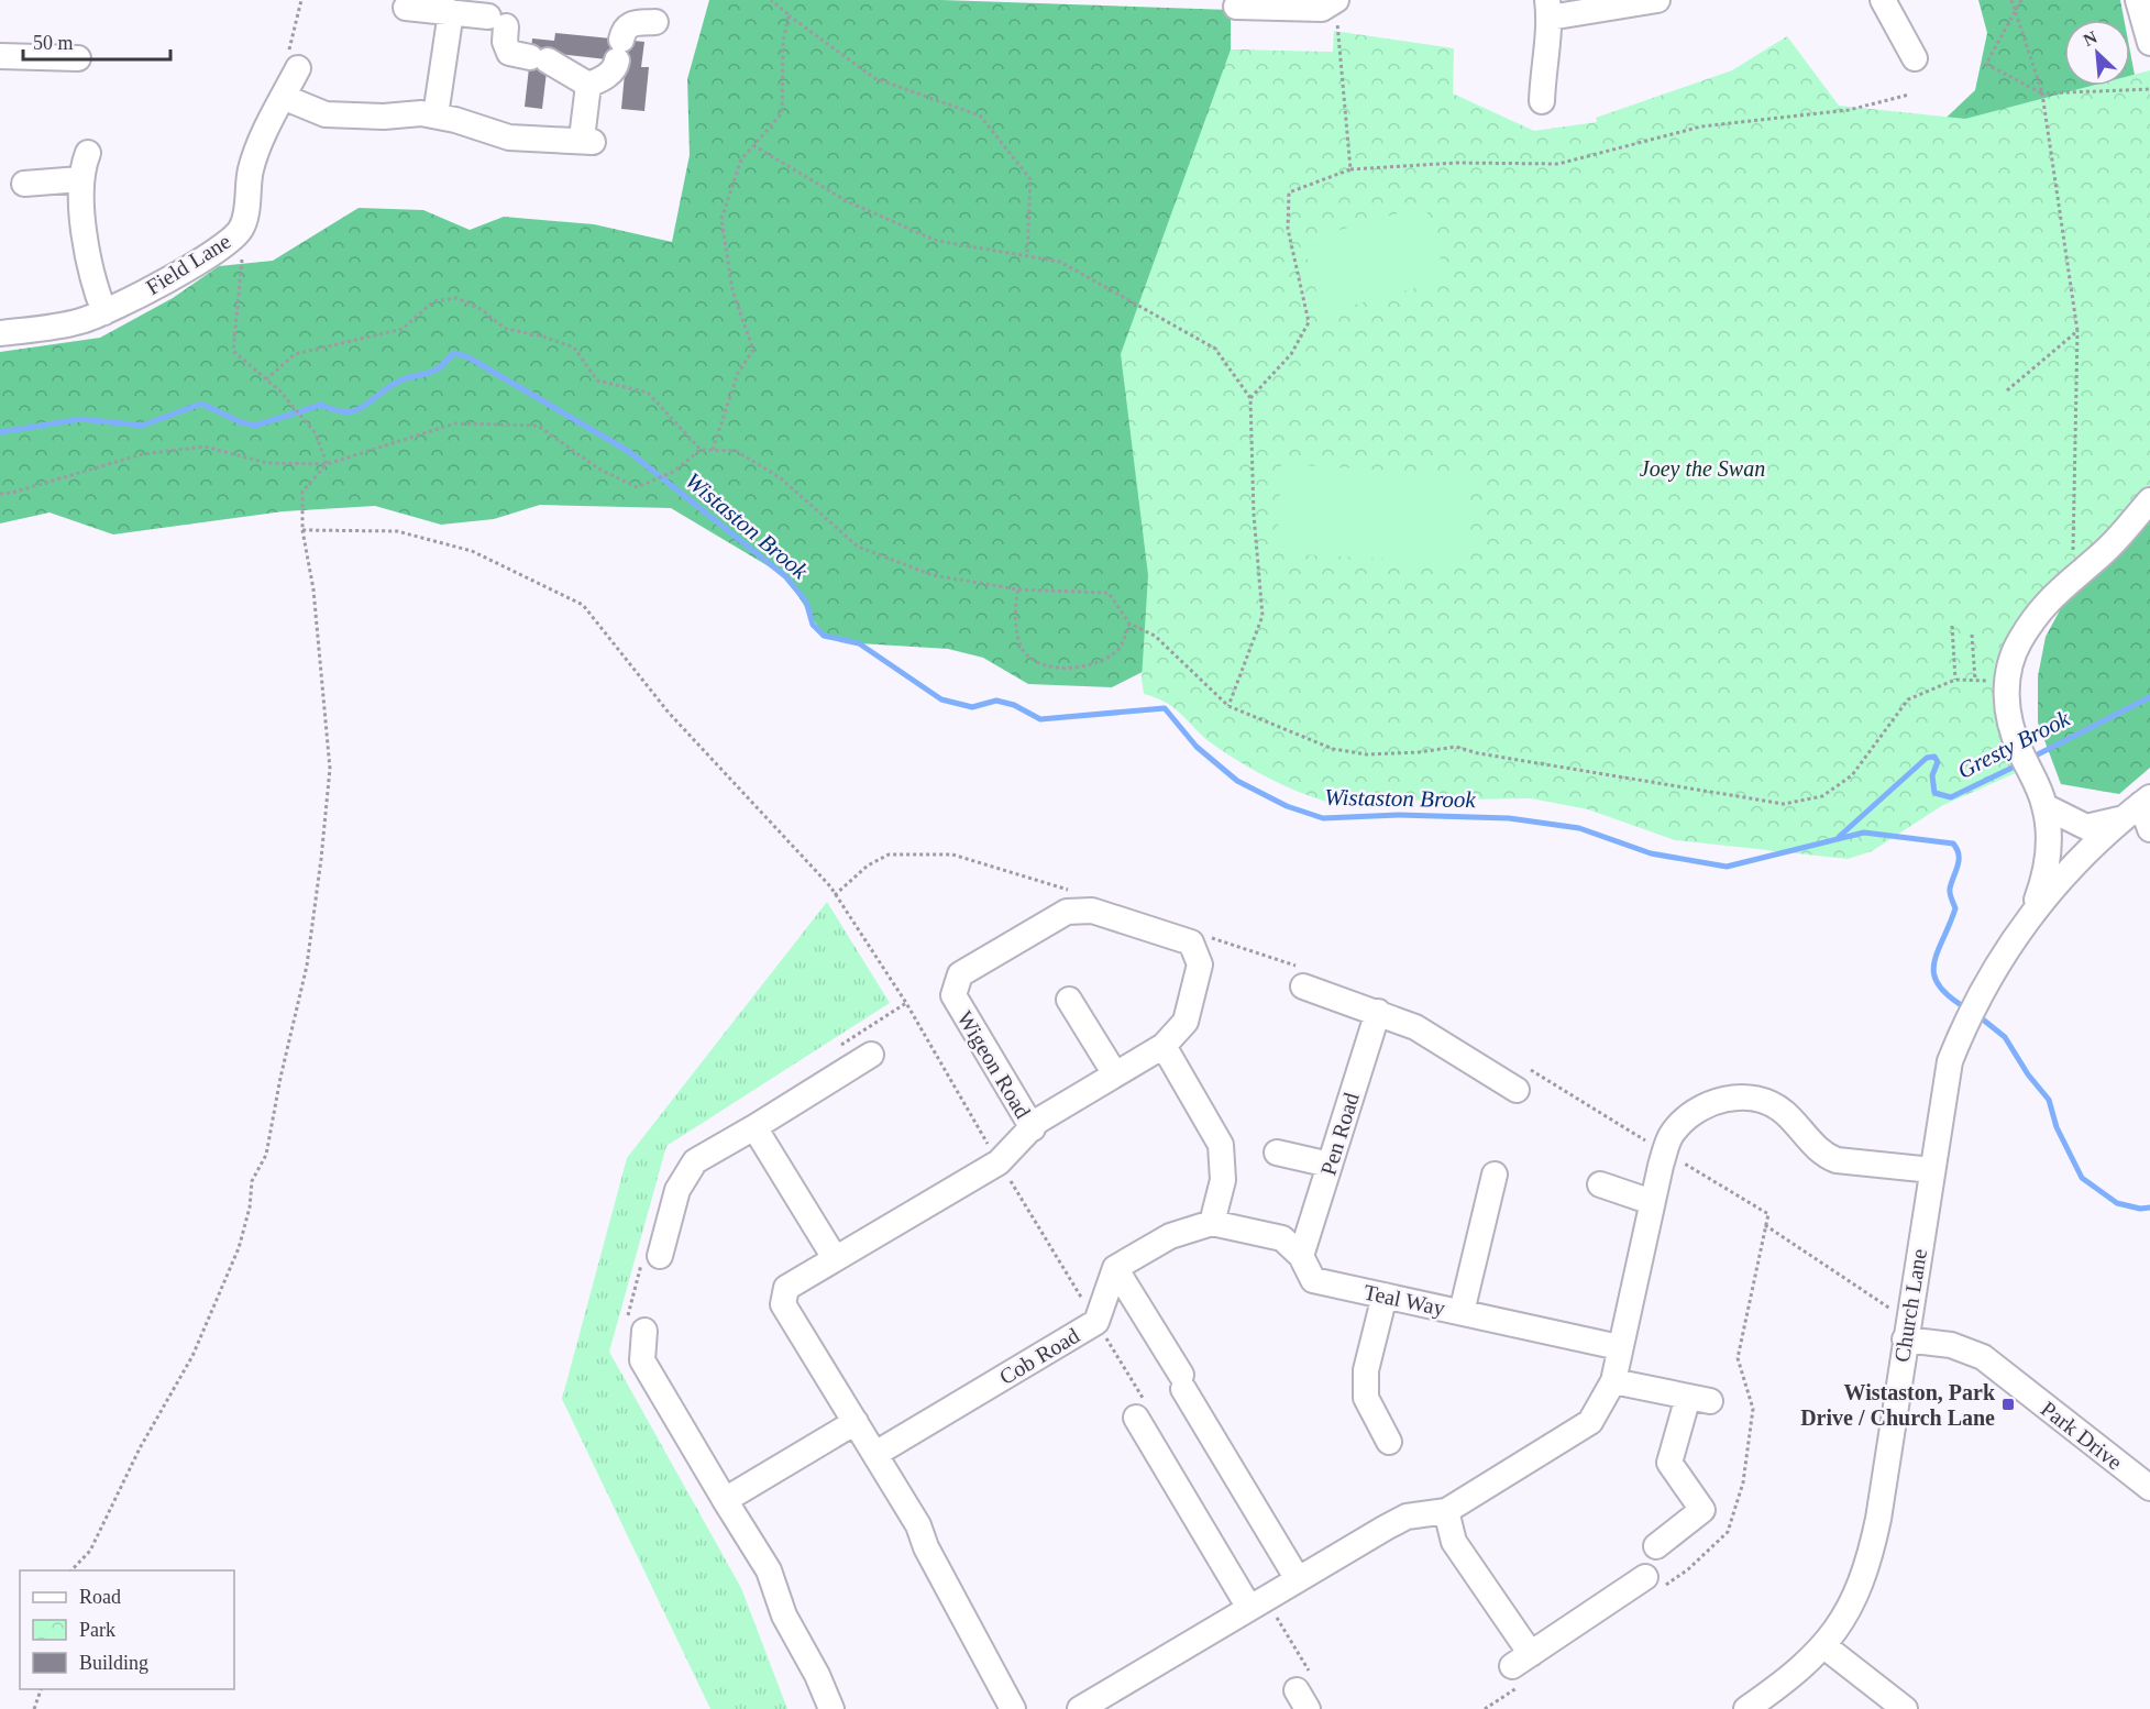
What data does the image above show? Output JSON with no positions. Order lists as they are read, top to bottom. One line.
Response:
{"streets":{"street":["Field Lane","Wigeon Road","Pen Road","Teal Way","Church Lane","Cob Road","Park Drive"]},"crossings":[["Pen Road","Teal Way"],["Church Lane","Park Drive"]],"water":["Wistaston Brook","Gresty Brook"],"parks":["Joey the Swan"],"places":{"transit":["Wistaston, Park Drive / Church Lane"]},"legend":["Road","Park","Building"],"scale_bar":"50 m","north":"top left"}
